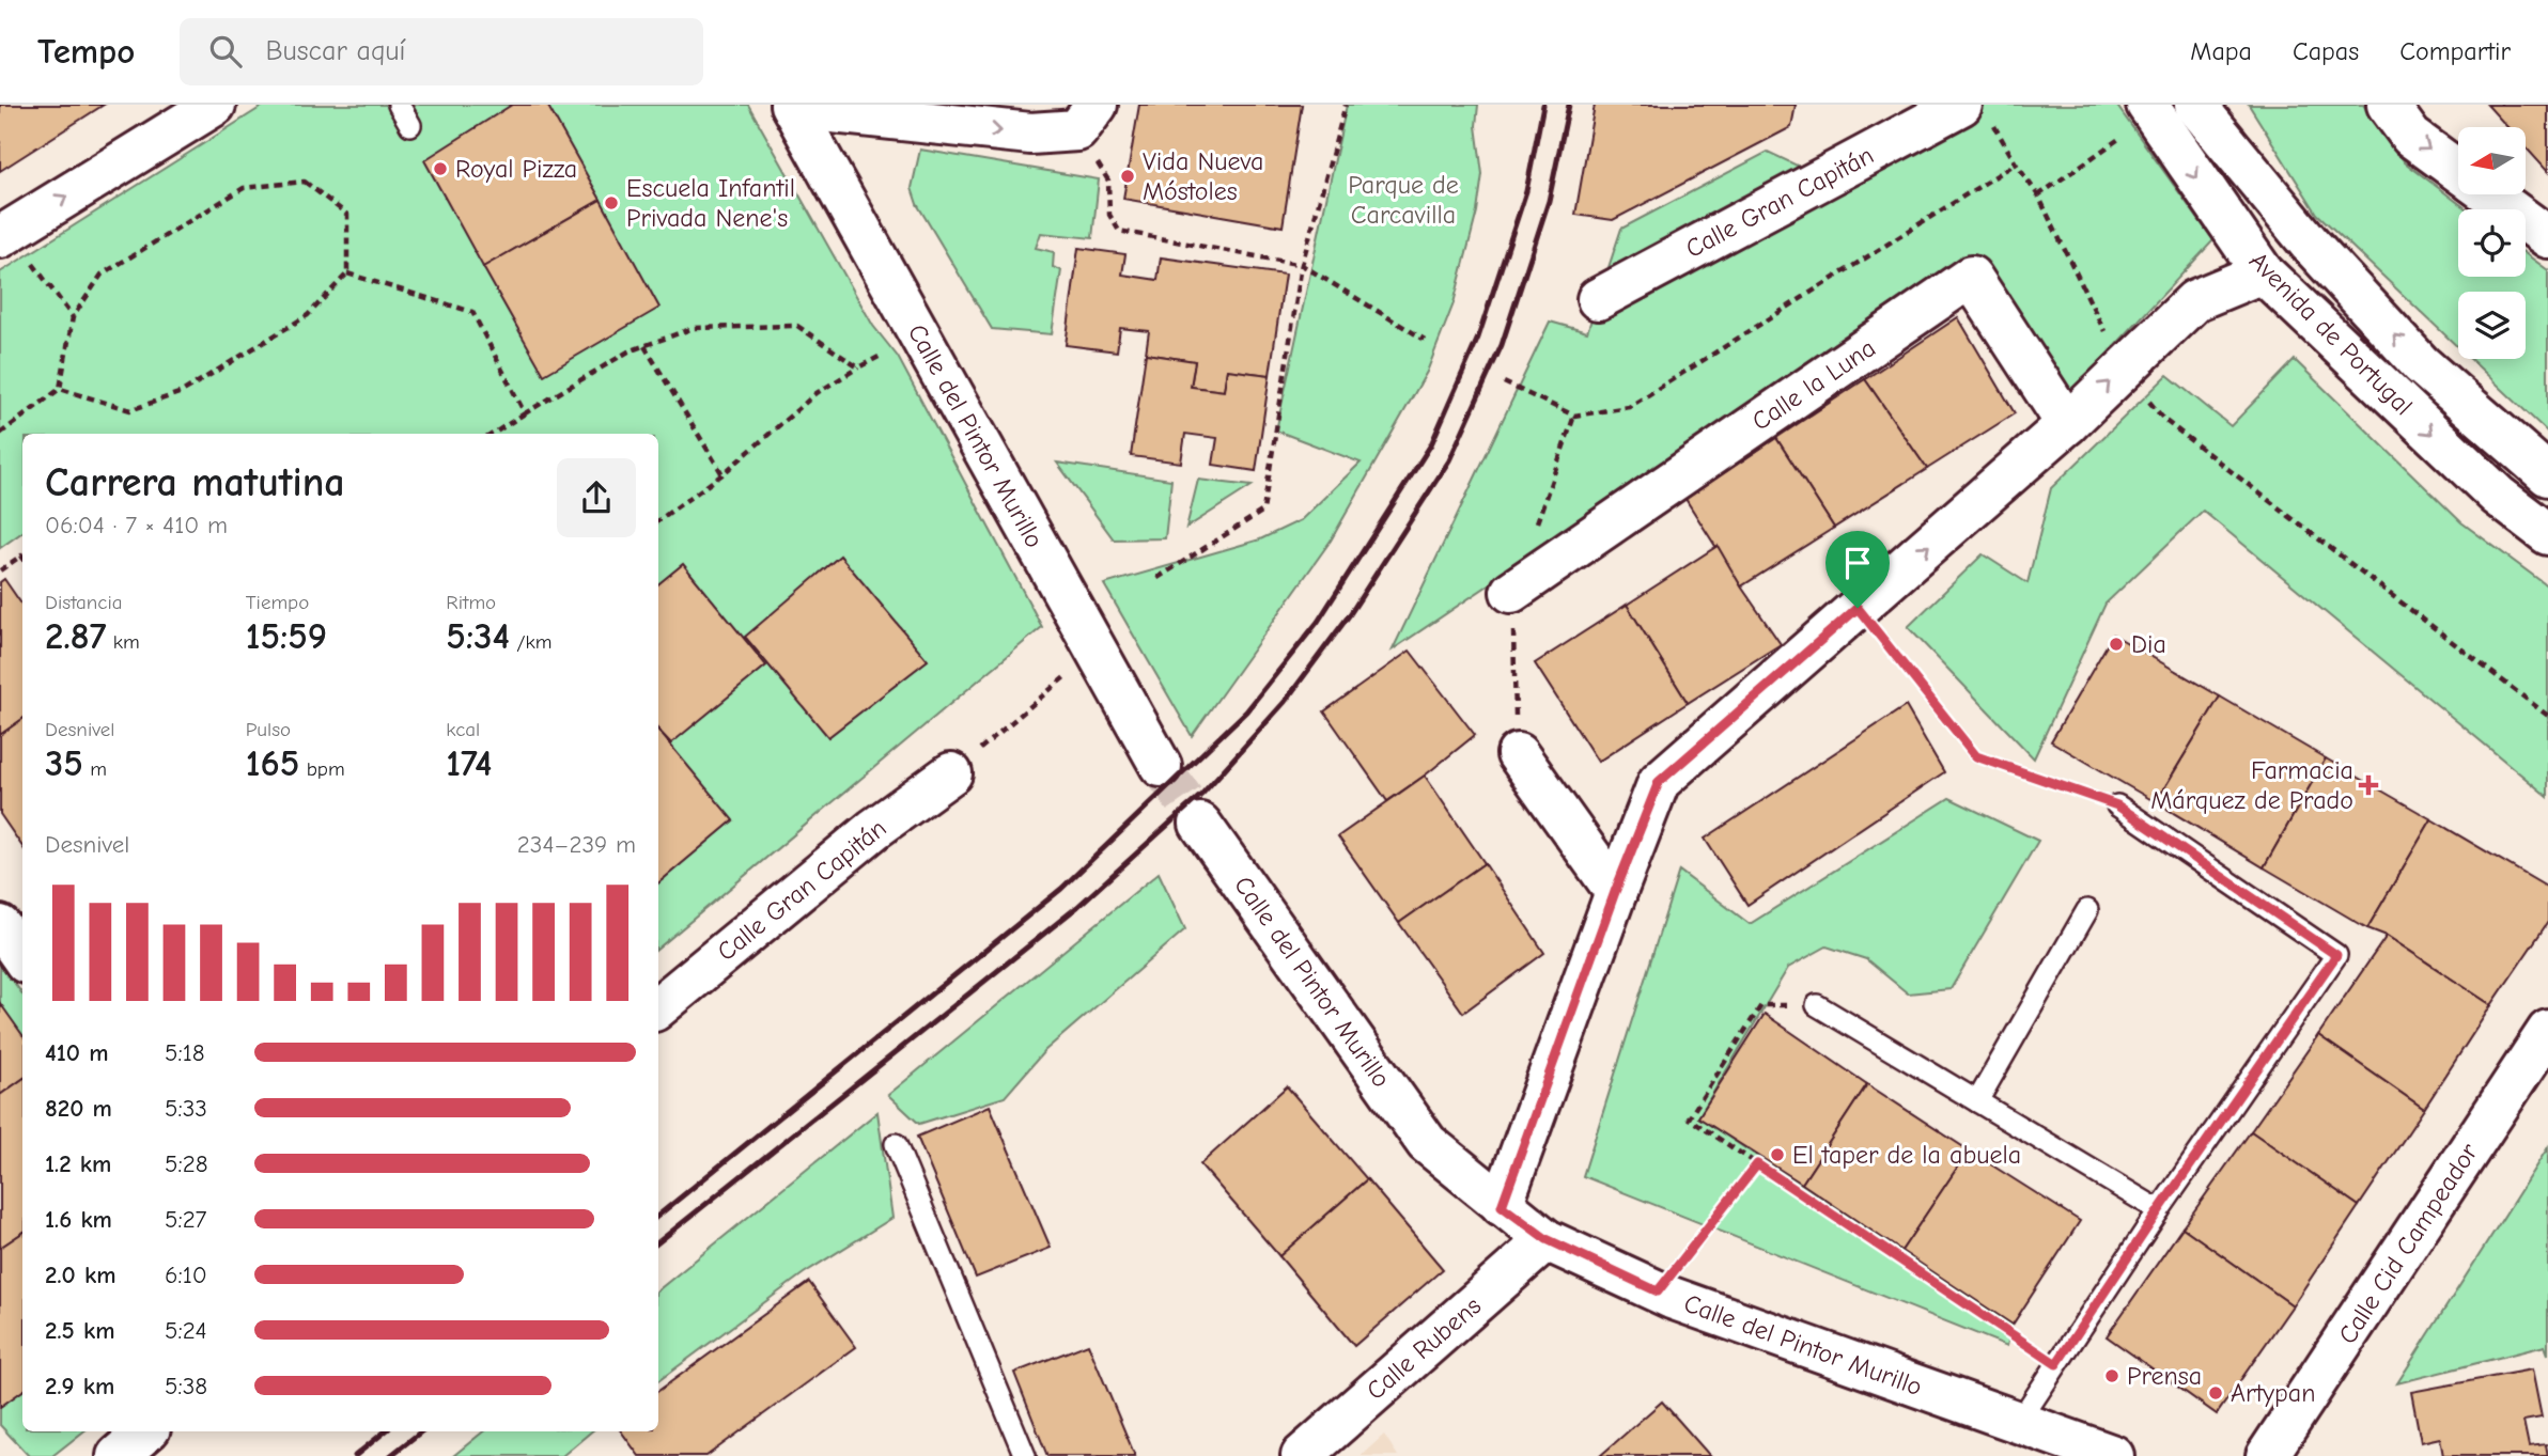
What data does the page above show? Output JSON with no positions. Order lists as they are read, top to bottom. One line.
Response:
{"streets":{"street":["Calle Gran Capitán","Avenida de Portugal","Calle la Luna","Calle del Pintor Murillo","Calle Cid Campeador","Calle Rubens"]},"crossings":[["Calle del Pintor Murillo","Calle Rubens"]],"parks":["Parque de Carcavilla"],"places":{"other":["Royal Pizza","Vida Nueva Móstoles","Escuela Infantil Privada Nene's","Dia","El taper de la abuela","Prensa","Artypan"],"health":["Farmacia Márquez de Prado"]},"north":"left","page":{"header":"Tempo","search":"Buscar aquí","nav":["Mapa","Capas","Compartir"],"heading":["Carrera matutina","06:04 · 7 × 410 m"],"stats":[["Distancia","2.87 km"],["Tiempo","15:59"],["Ritmo","5:34 /km"],["Desnivel","35 m"],["Pulso","165 bpm"],["kcal","174"]],"chart":["Desnivel","234–239 m"],"list":[{"name":"410 m","note":"5:18"},{"name":"820 m","note":"5:33"},{"name":"1.2 km","note":"5:28"},{"name":"1.6 km","note":"5:27"},{"name":"2.0 km","note":"6:10"},{"name":"2.5 km","note":"5:24"},{"name":"2.9 km","note":"5:38"}]}}
